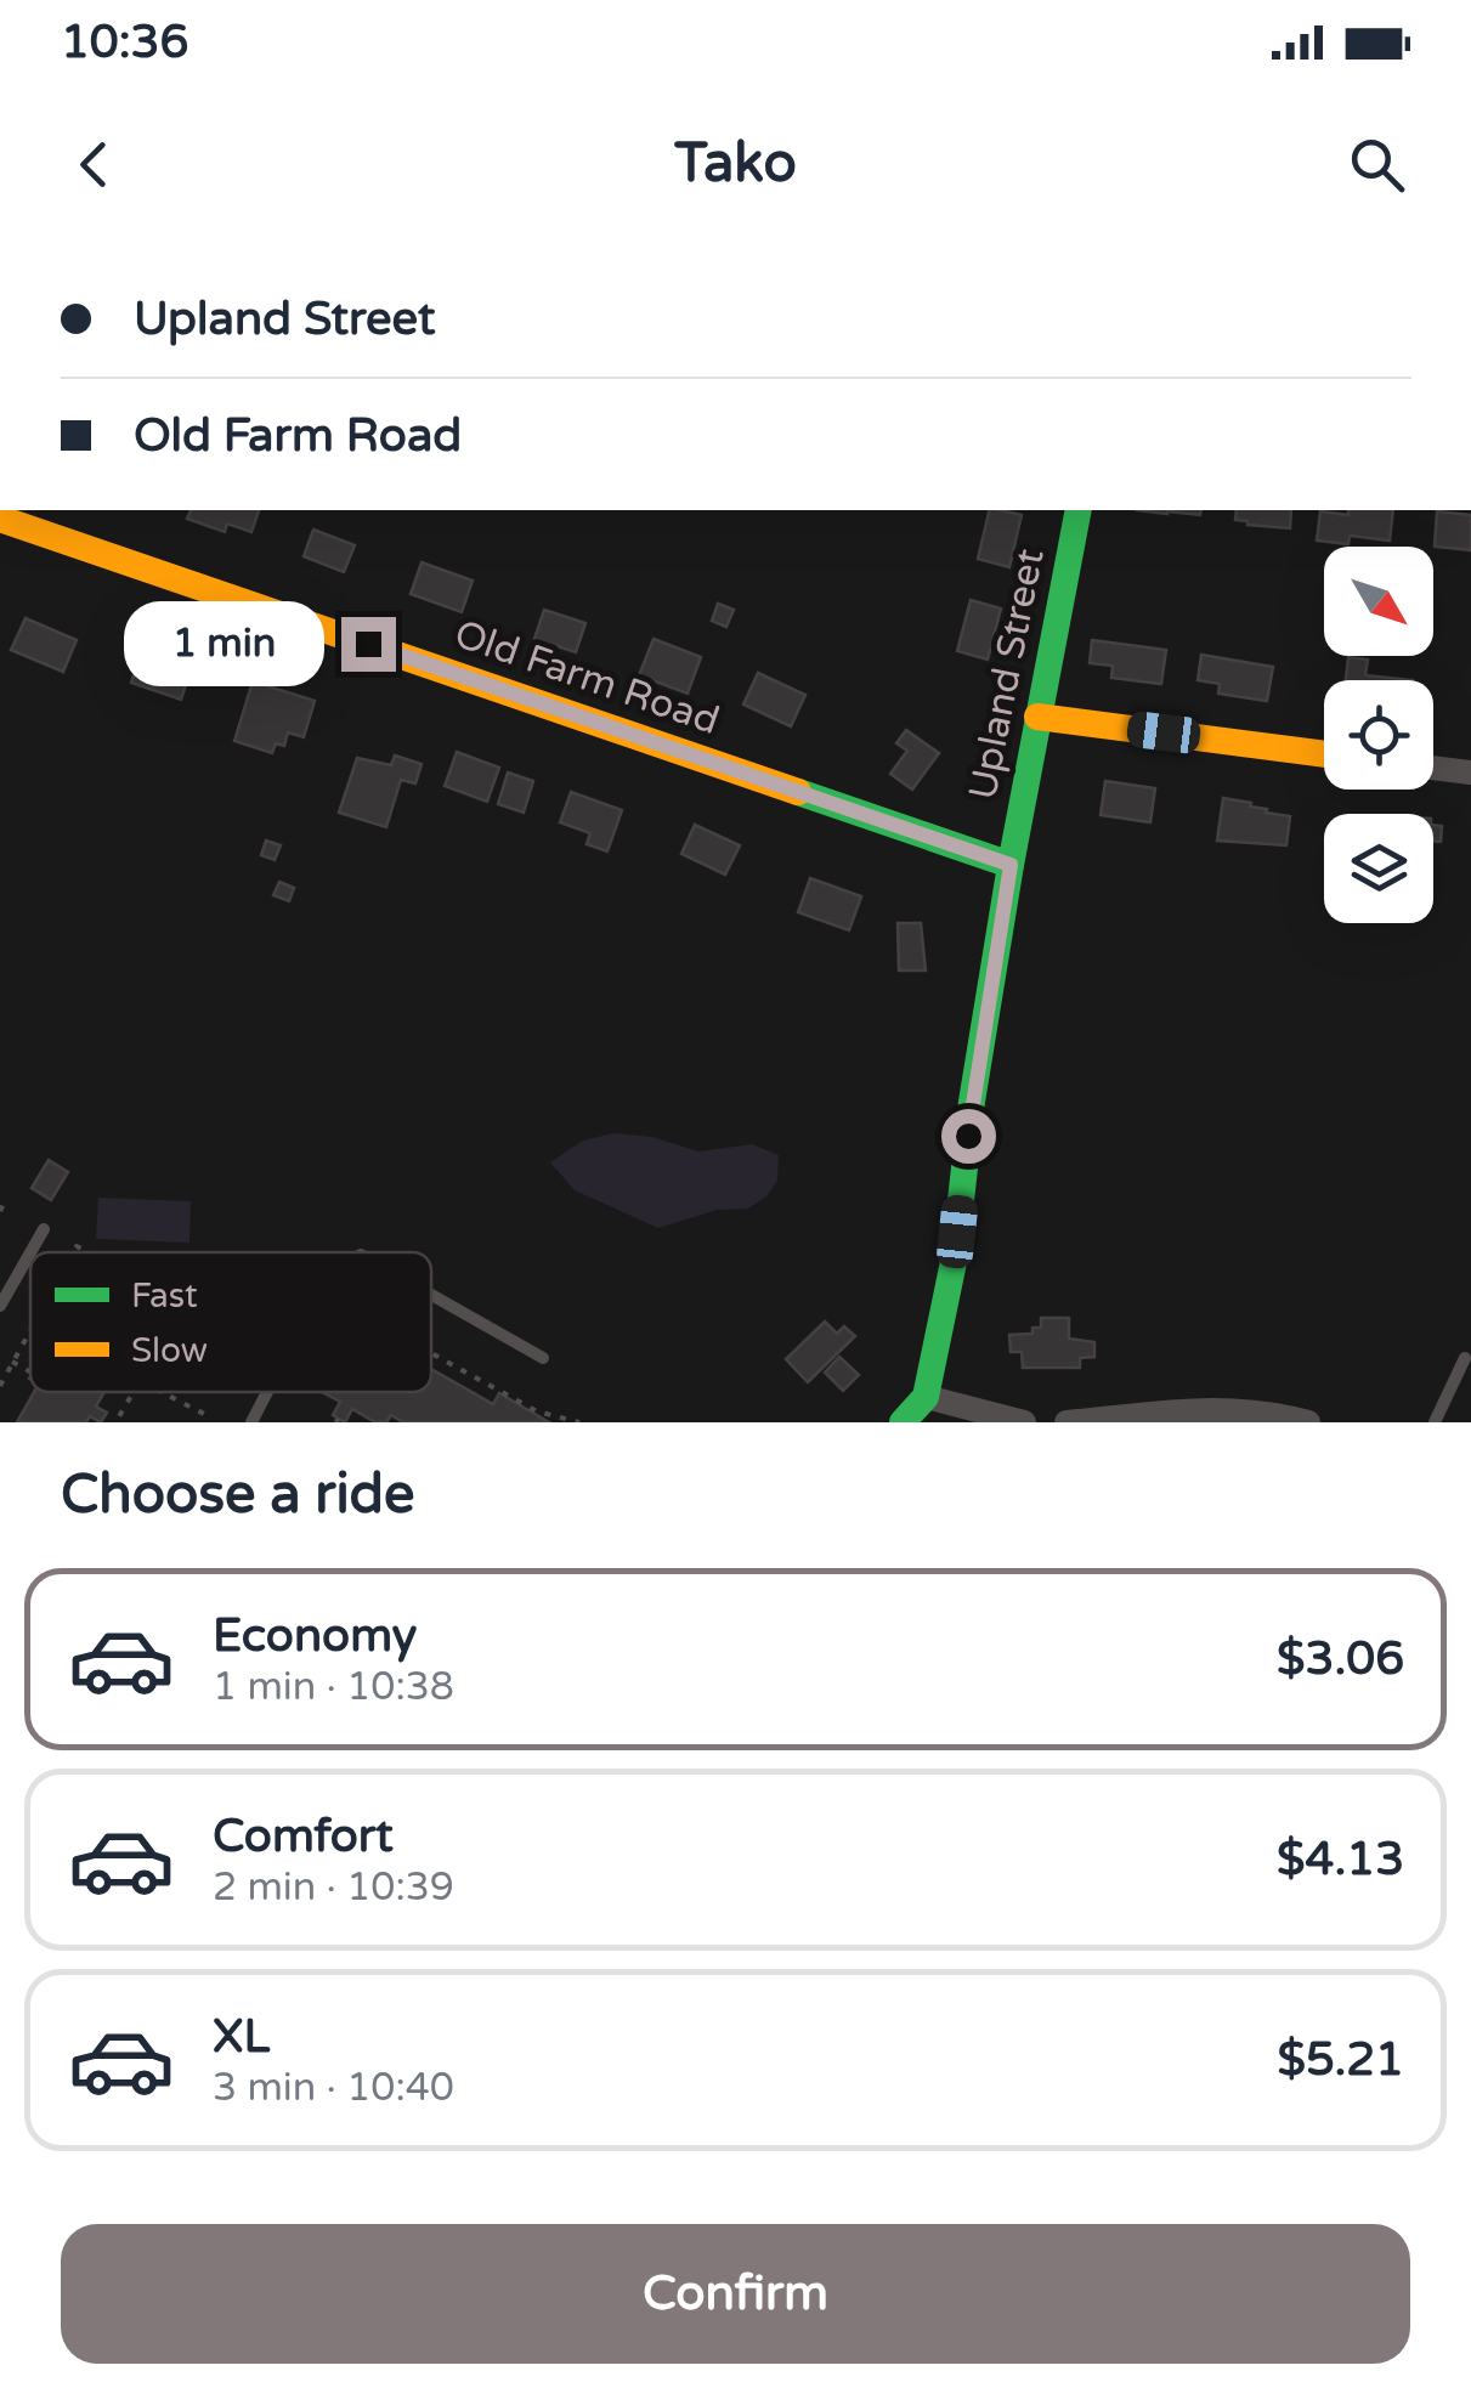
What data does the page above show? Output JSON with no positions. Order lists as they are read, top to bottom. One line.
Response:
{"streets":{"street":["Upland Street","Old Farm Road"]},"crossings":[["Upland Street","Old Farm Road"]],"legend":["Fast","Slow"],"north":"bottom right","page":{"status":"10:36","header":"Tako","banner":["Upland Street","Old Farm Road"],"bubble":"1 min","heading":"Choose a ride","list":[{"name":"Economy","note":"1 min · 10:38","value":"$3.06"},{"name":"Comfort","note":"2 min · 10:39","value":"$4.13"},{"name":"XL","note":"3 min · 10:40","value":"$5.21"}],"buttons":"Confirm"}}
